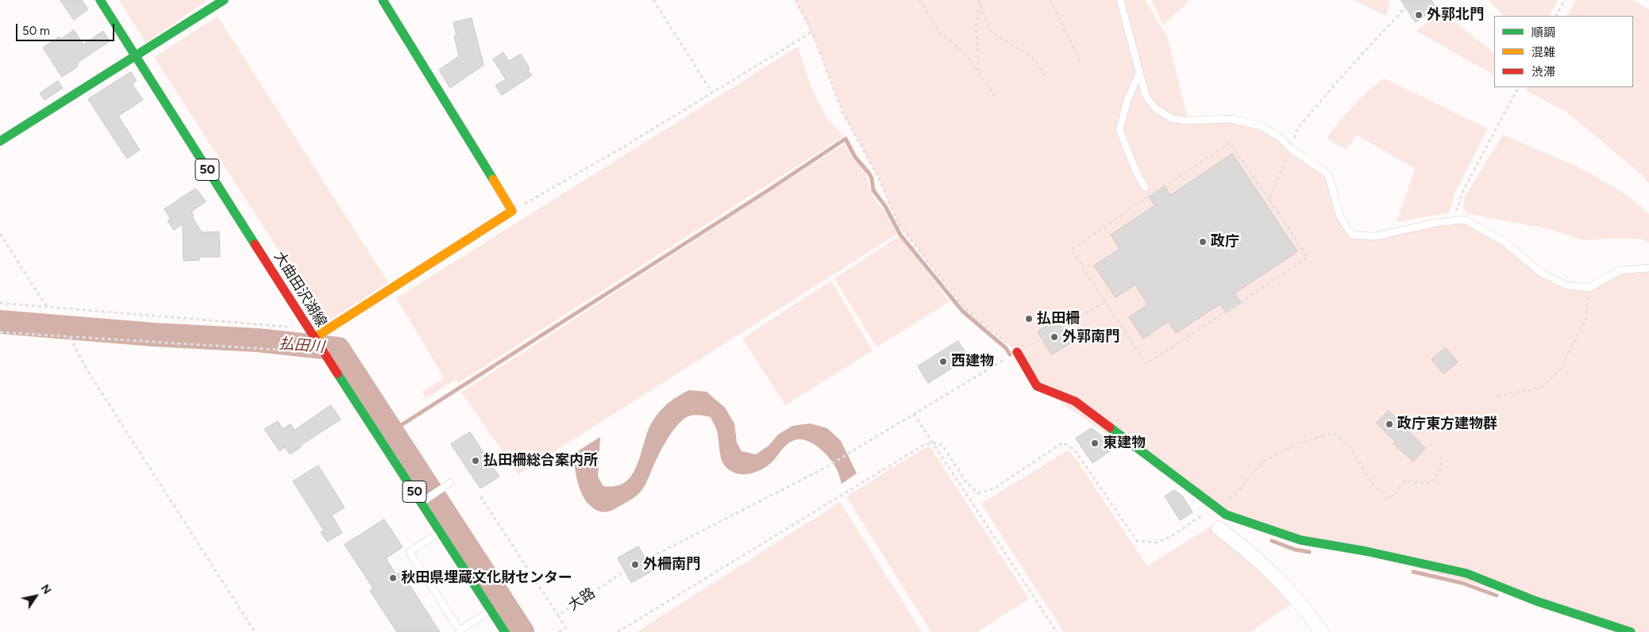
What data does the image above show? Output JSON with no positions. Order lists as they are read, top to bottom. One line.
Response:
{"streets":{"street":["50","大曲田沢湖線"],"path":["大路"]},"water":["払田川"],"places":["外郭北門","政庁","払田柵","外郭南門","西建物","政庁東方建物群","東建物","払田柵総合案内所","外柵南門","秋田県埋蔵文化財センター"],"legend":["順調","混雑","渋滞"],"scale_bar":"50 m","north":"top right"}
